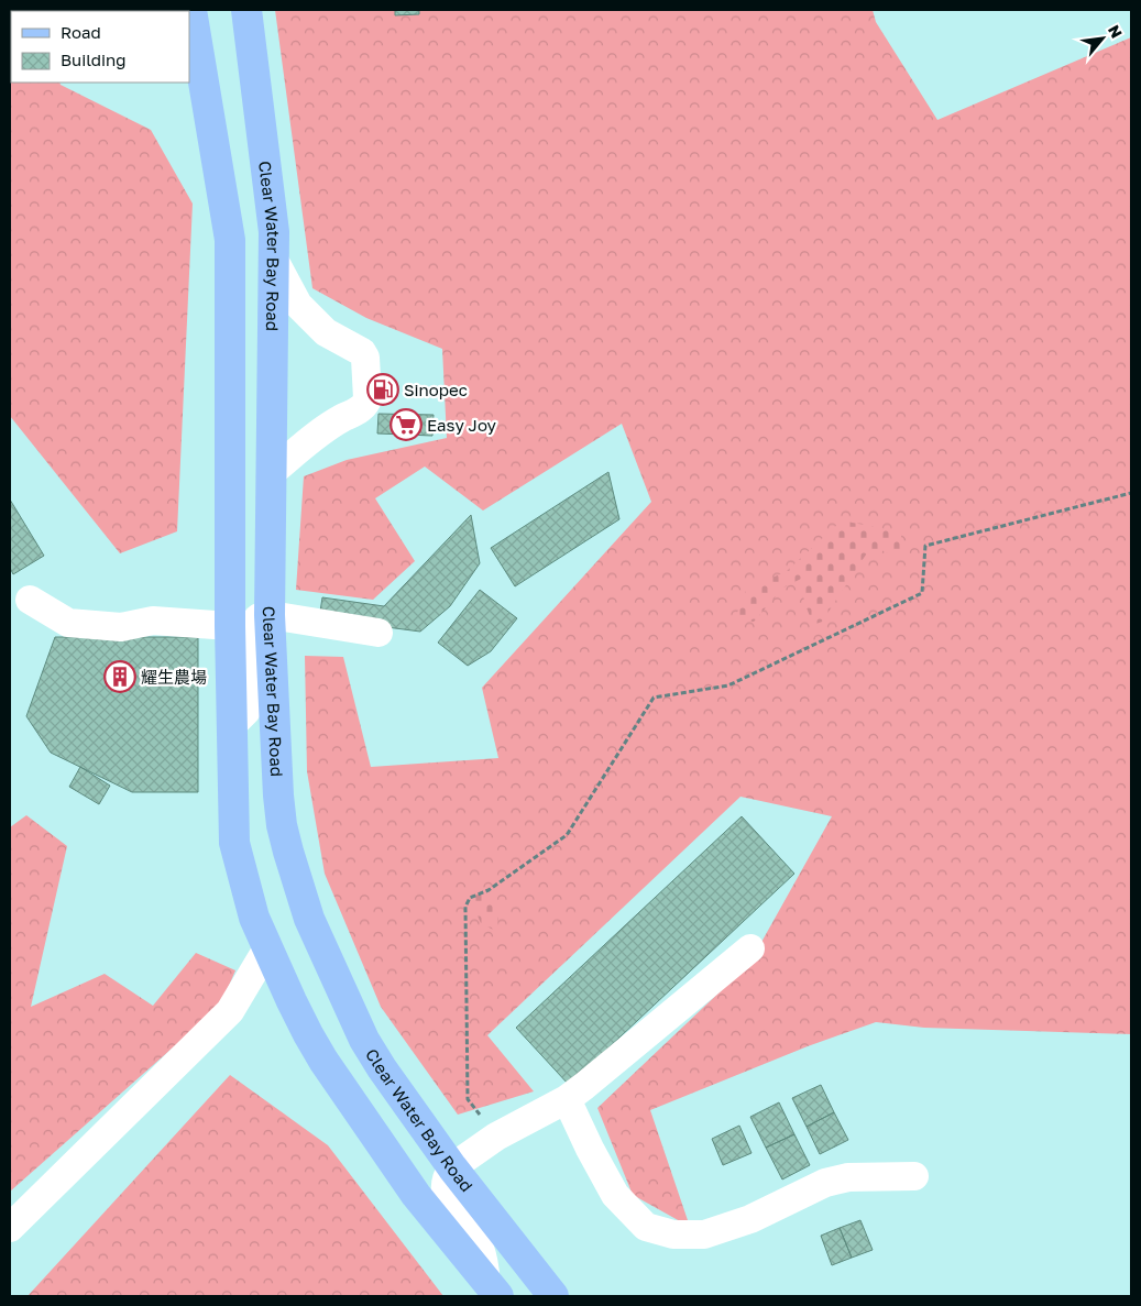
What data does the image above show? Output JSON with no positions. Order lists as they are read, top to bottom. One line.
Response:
{"streets":{"main road":["Clear Water Bay Road"]},"places":{"fuel station":["Sinopec"],"supermarket":["Easy Joy"],"building":["耀生農場"]},"legend":["Road","Building"],"north":"top right"}
